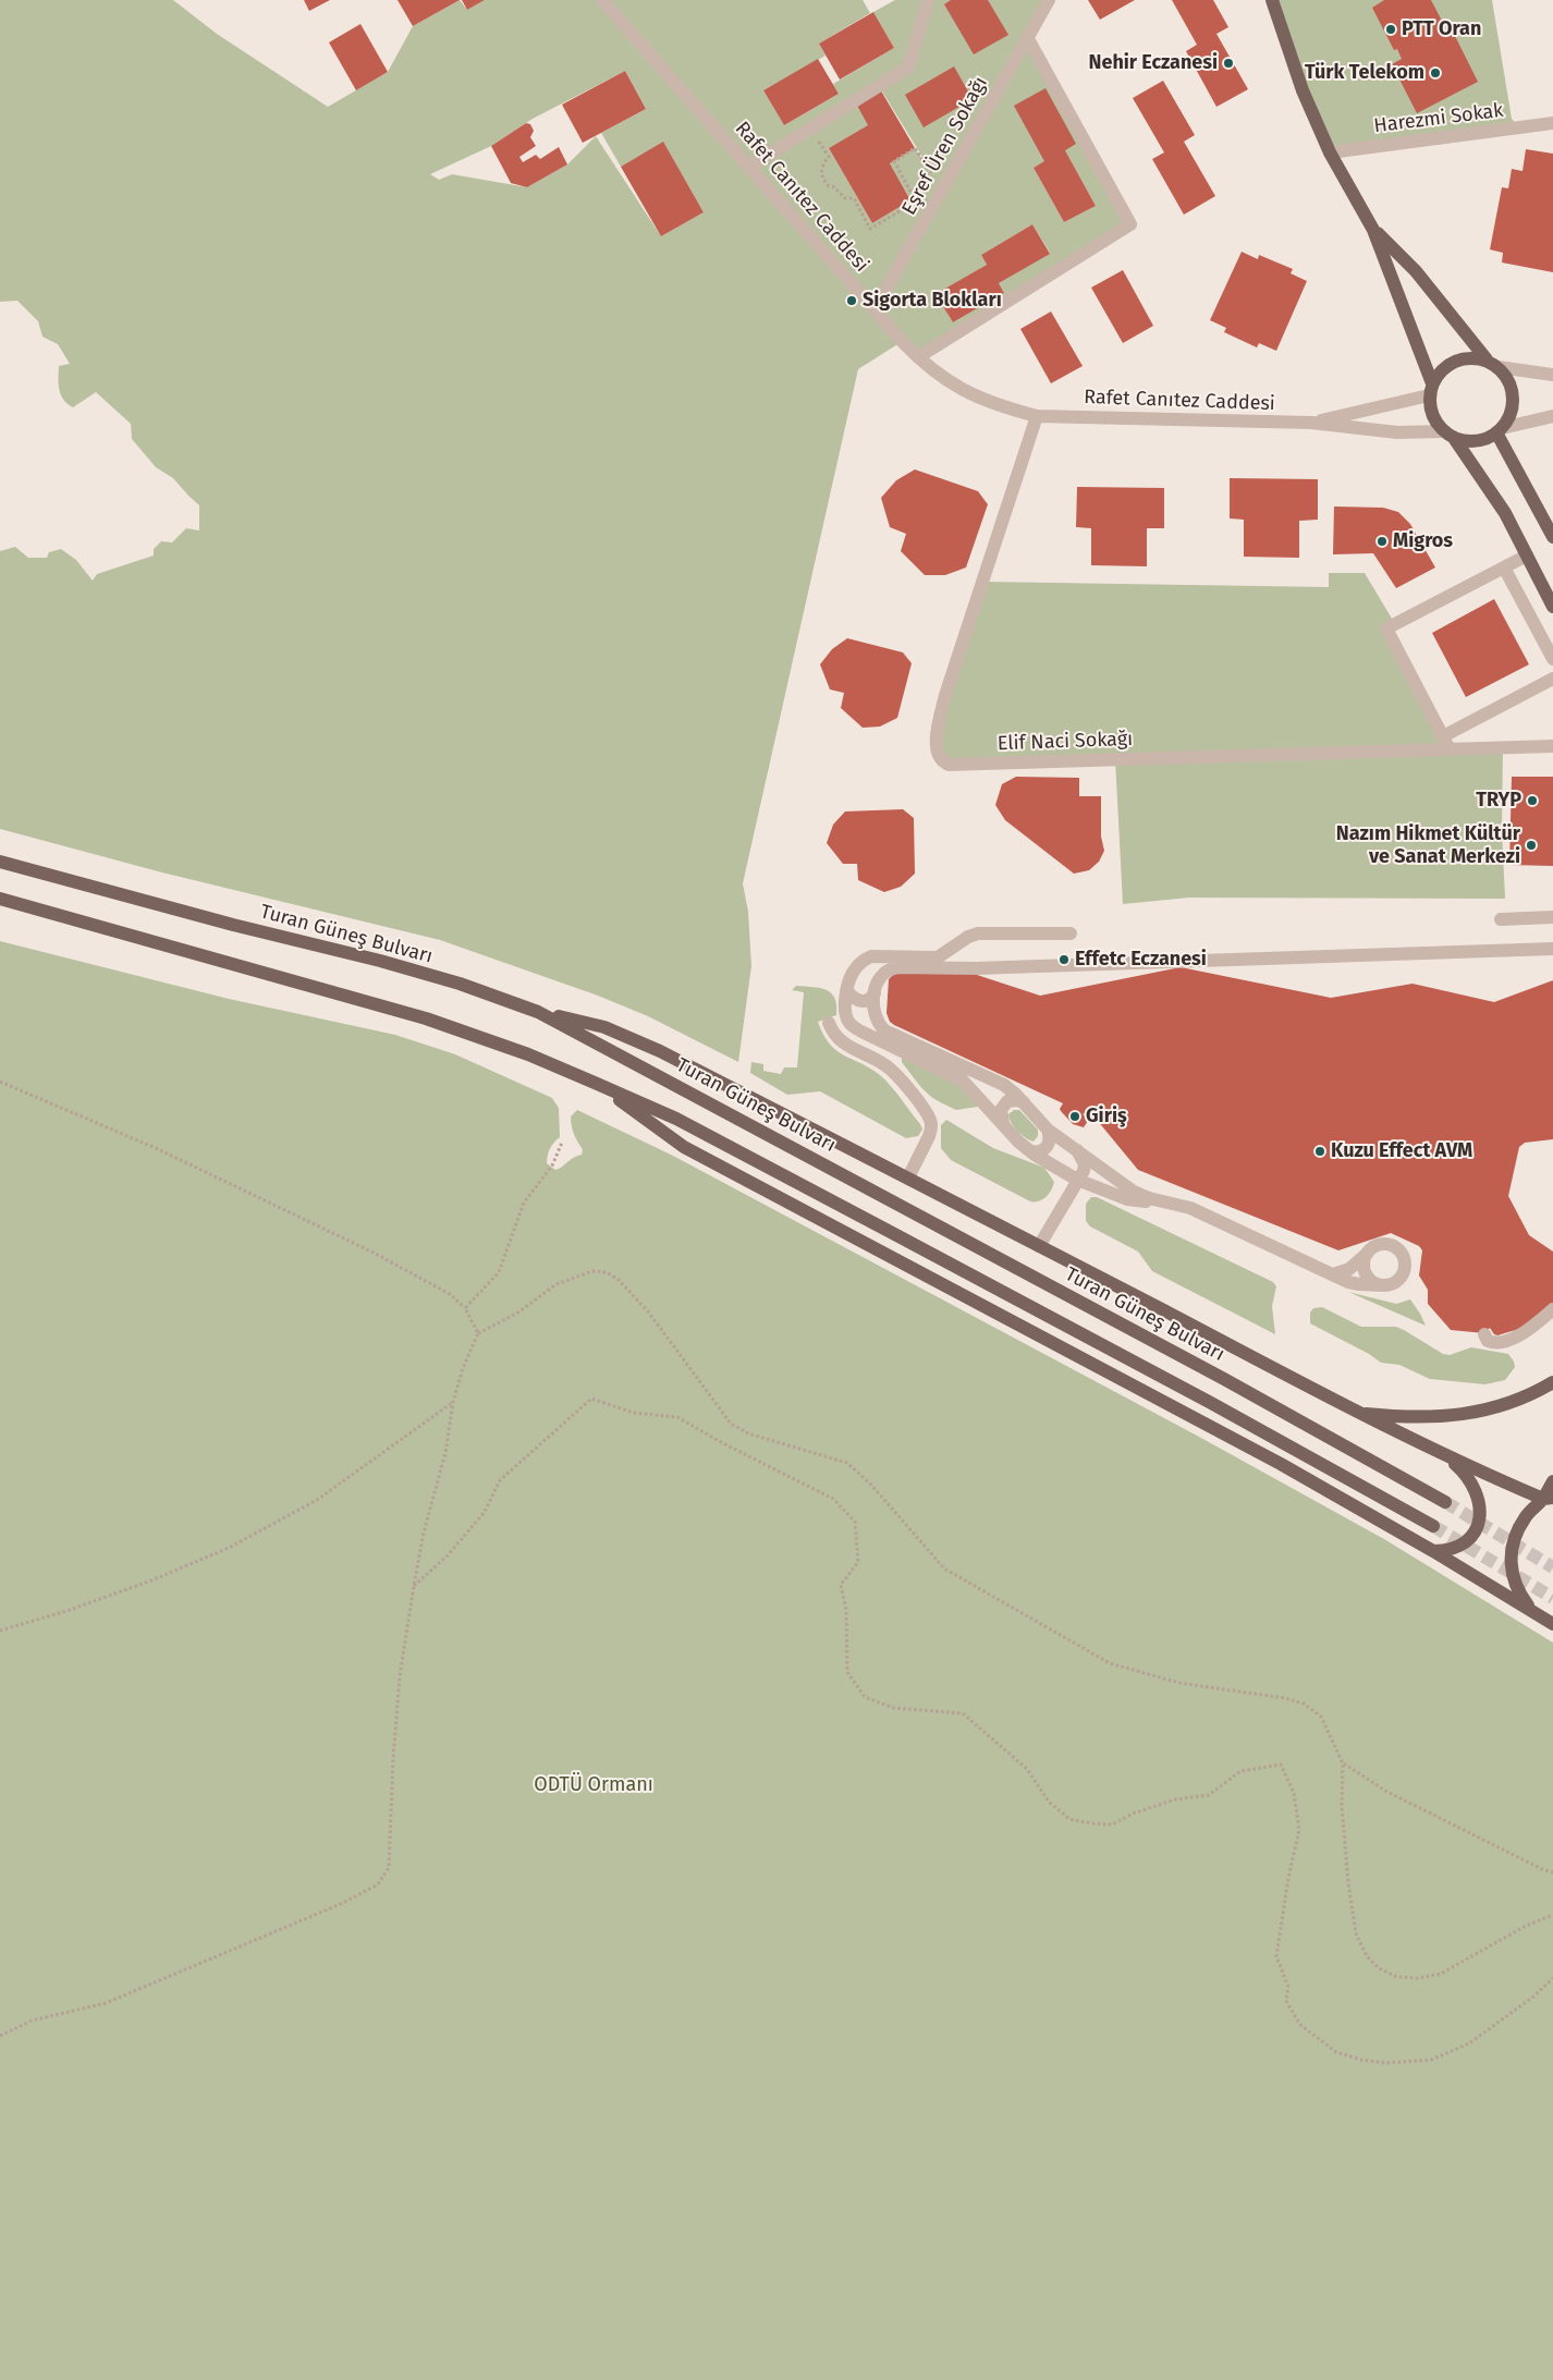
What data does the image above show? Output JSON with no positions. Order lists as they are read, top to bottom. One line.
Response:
{"streets":{"main road":["Turan Güneş Bulvarı"],"street":["Harezmi Sokak","Eşref Üren Sokağı","Rafet Canıtez Caddesi","Elif Naci Sokağı"]},"crossings":[["Eşref Üren Sokağı","Rafet Canıtez Caddesi"],["Rafet Canıtez Caddesi","Elif Naci Sokağı"]],"parks":["ODTÜ Ormanı"],"places":["PTT Oran","Nehir Eczanesi","Türk Telekom","Sigorta Blokları","Migros","TRYP","Nazım Hikmet Kültür ve Sanat Merkezi","Effetc Eczanesi","Giriş","Kuzu Effect AVM"]}
